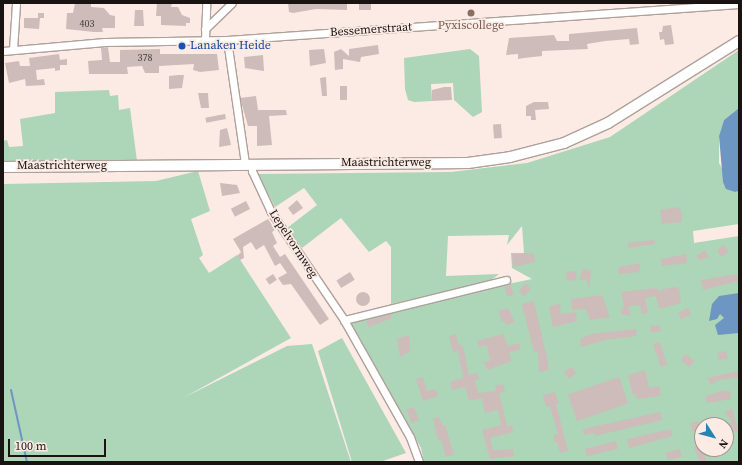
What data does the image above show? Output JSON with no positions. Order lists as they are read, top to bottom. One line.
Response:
{"streets":{"main road":["Maastrichterweg"],"street":["Bessemerstraat","Lepelvormweg"]},"crossings":[["Bessemerstraat","Lepelvormweg"],["Maastrichterweg","Lepelvormweg"]],"places":["Pyxiscollege","Lanaken Heide"],"house_numbers":["403","378"],"scale_bar":"100 m","north":"bottom right"}
